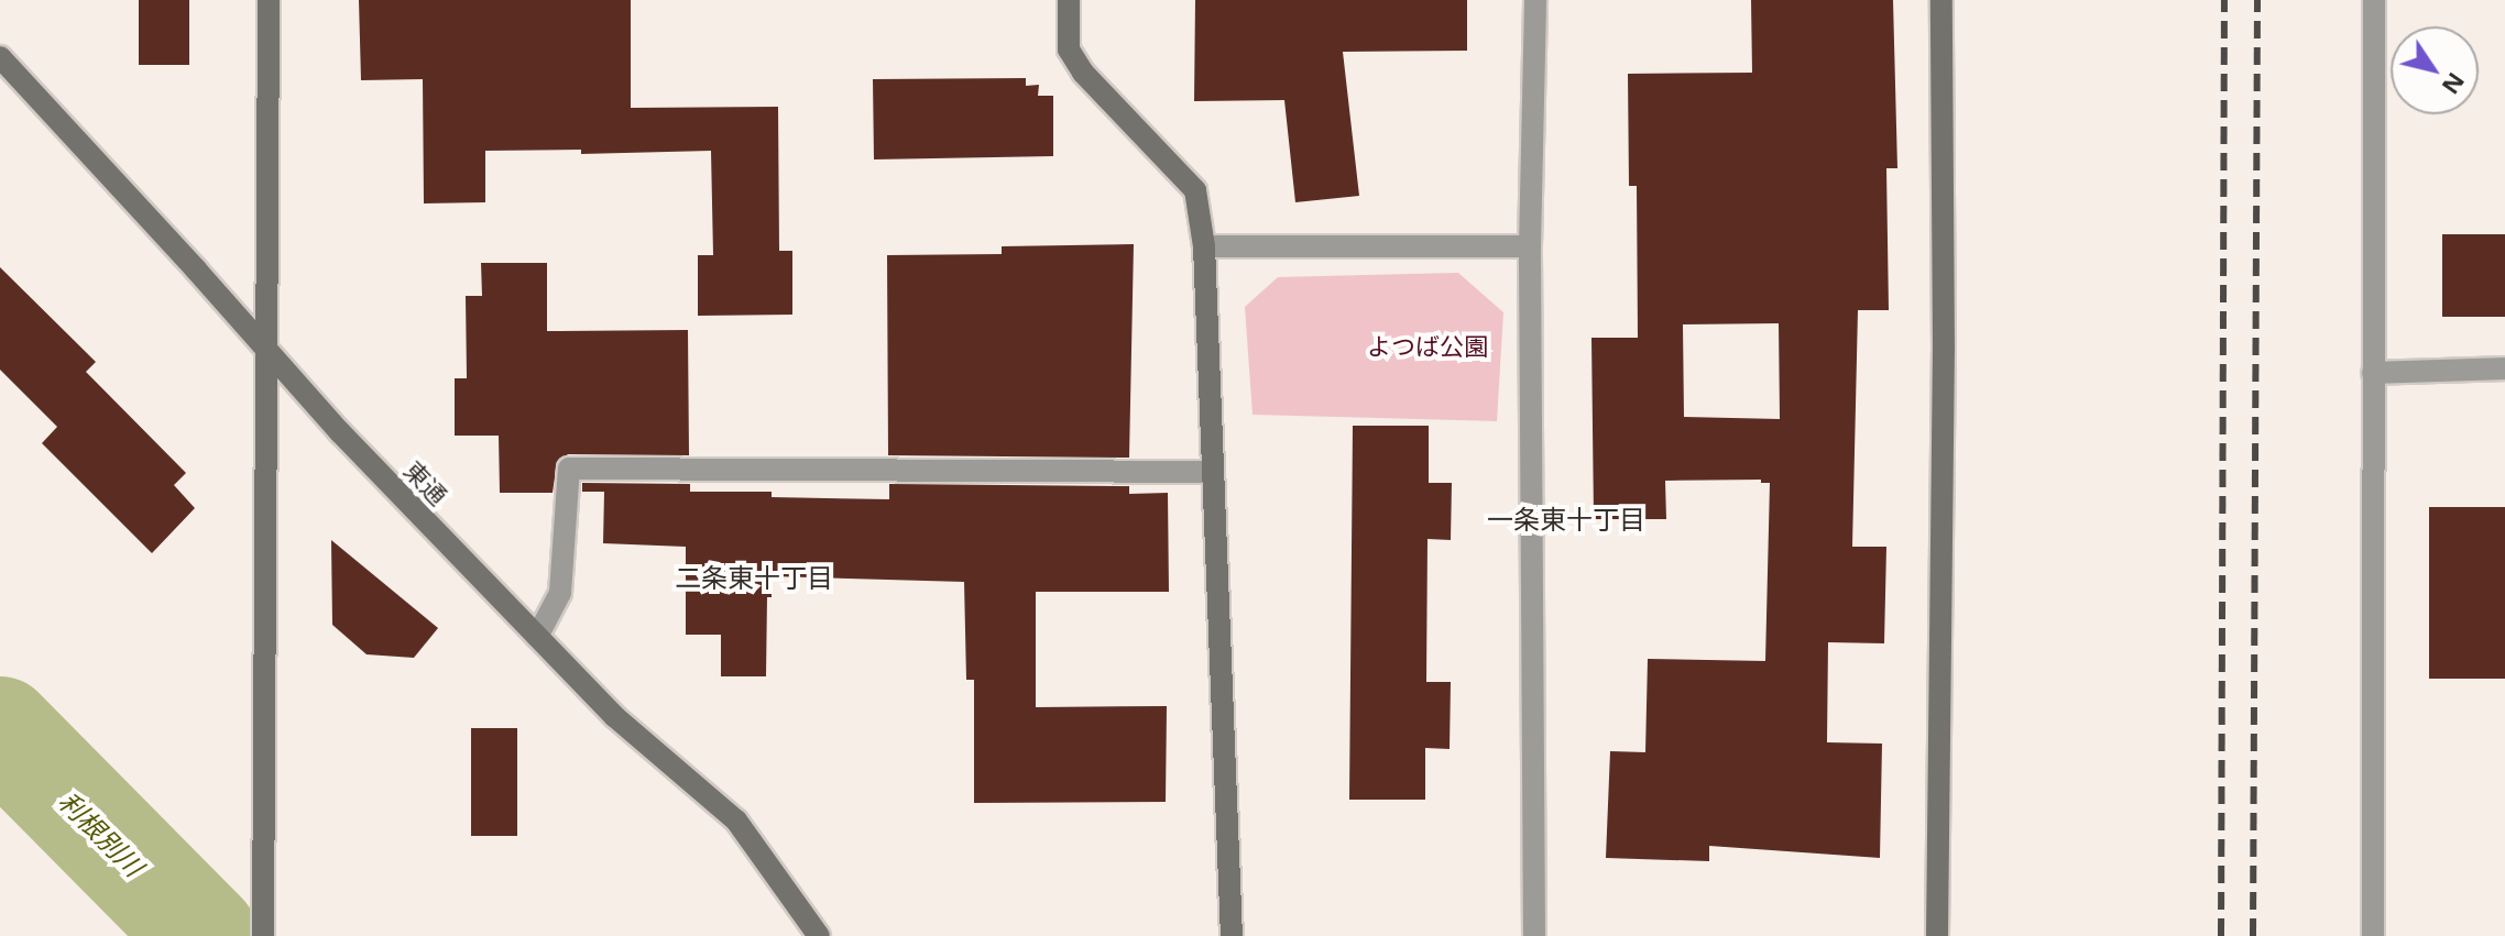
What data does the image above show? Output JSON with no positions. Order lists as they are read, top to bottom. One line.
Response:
{"streets":{"street":["東通"]},"districts":["一条東十丁目","二条東十丁目"],"water":["利根別川"],"parks":["よつば公園"],"north":"bottom right"}
